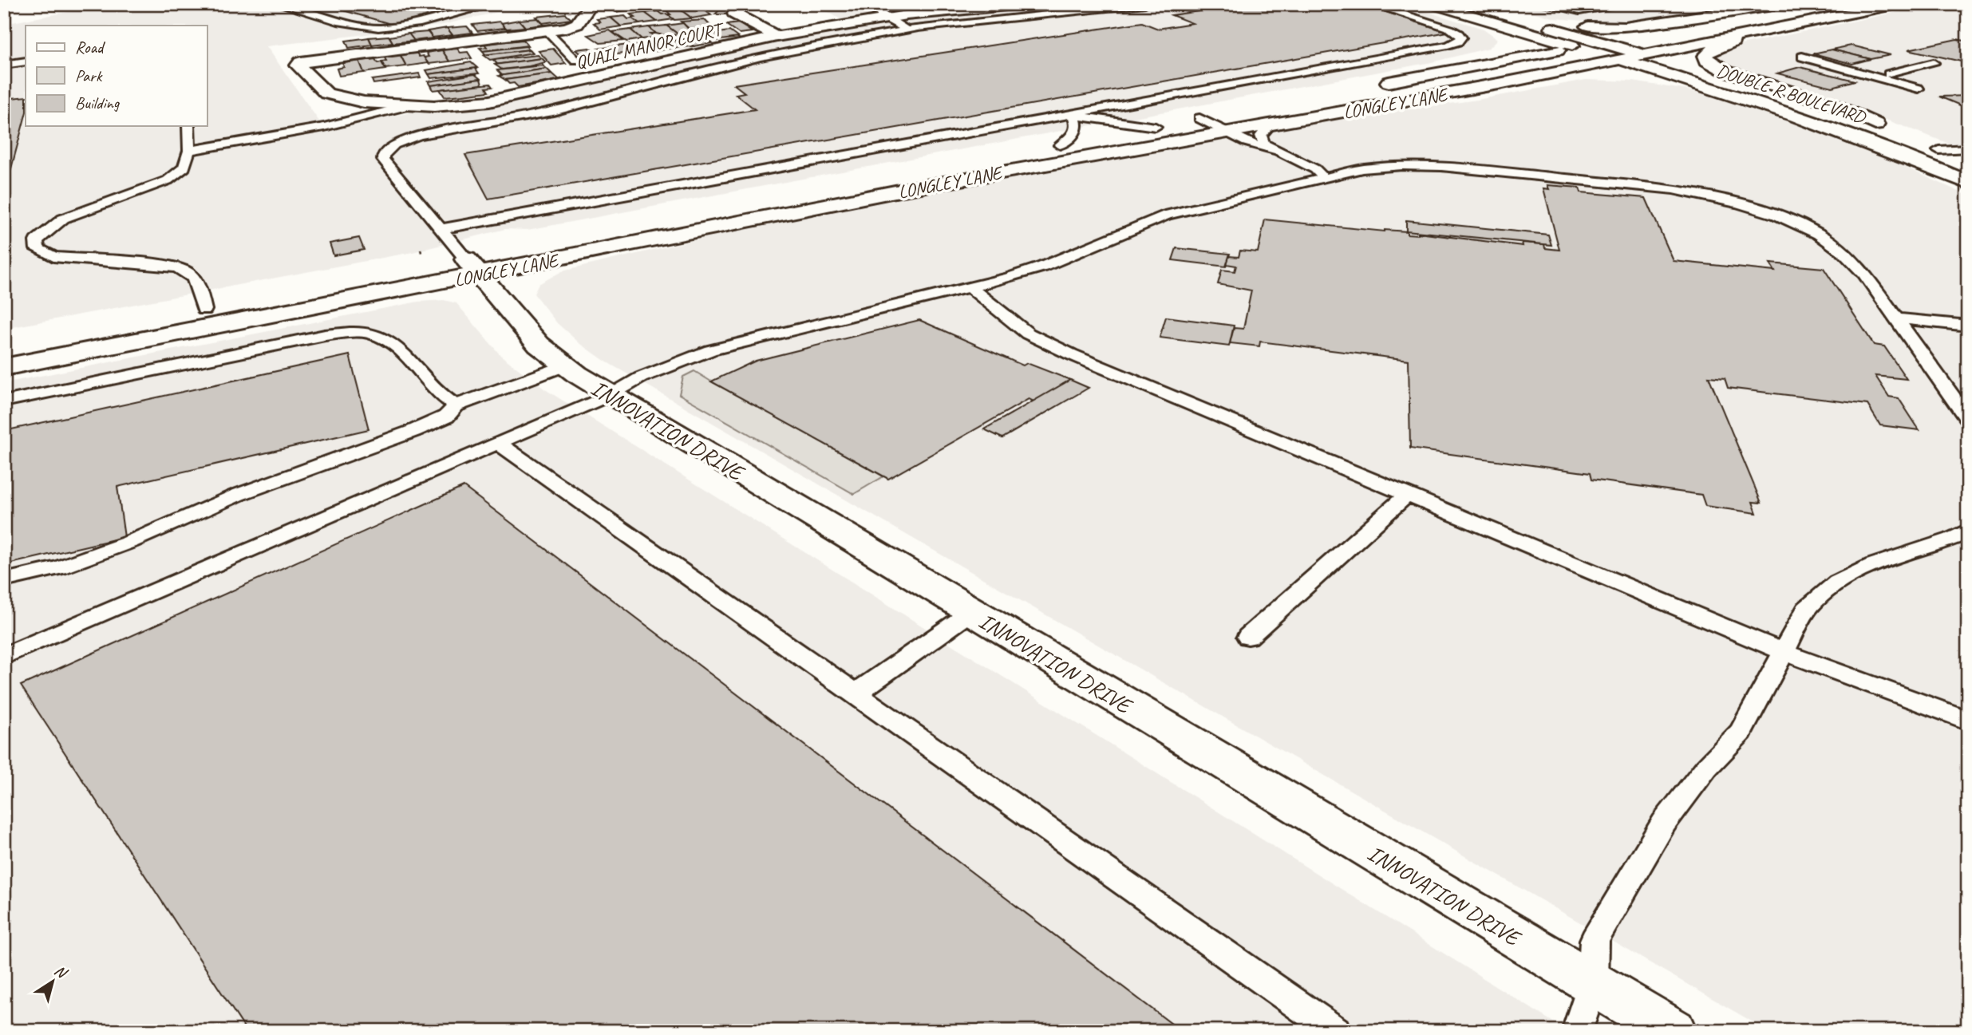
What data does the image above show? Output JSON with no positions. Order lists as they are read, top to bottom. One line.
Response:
{"streets":{"main road":["QUAIL MANOR COURT","DOUBLE R BOULEVARD","LONGLEY LANE","INNOVATION DRIVE"]},"crossings":[["DOUBLE R BOULEVARD","LONGLEY LANE"],["LONGLEY LANE","INNOVATION DRIVE"]],"legend":["Road","Park","Building"],"north":"top right"}
